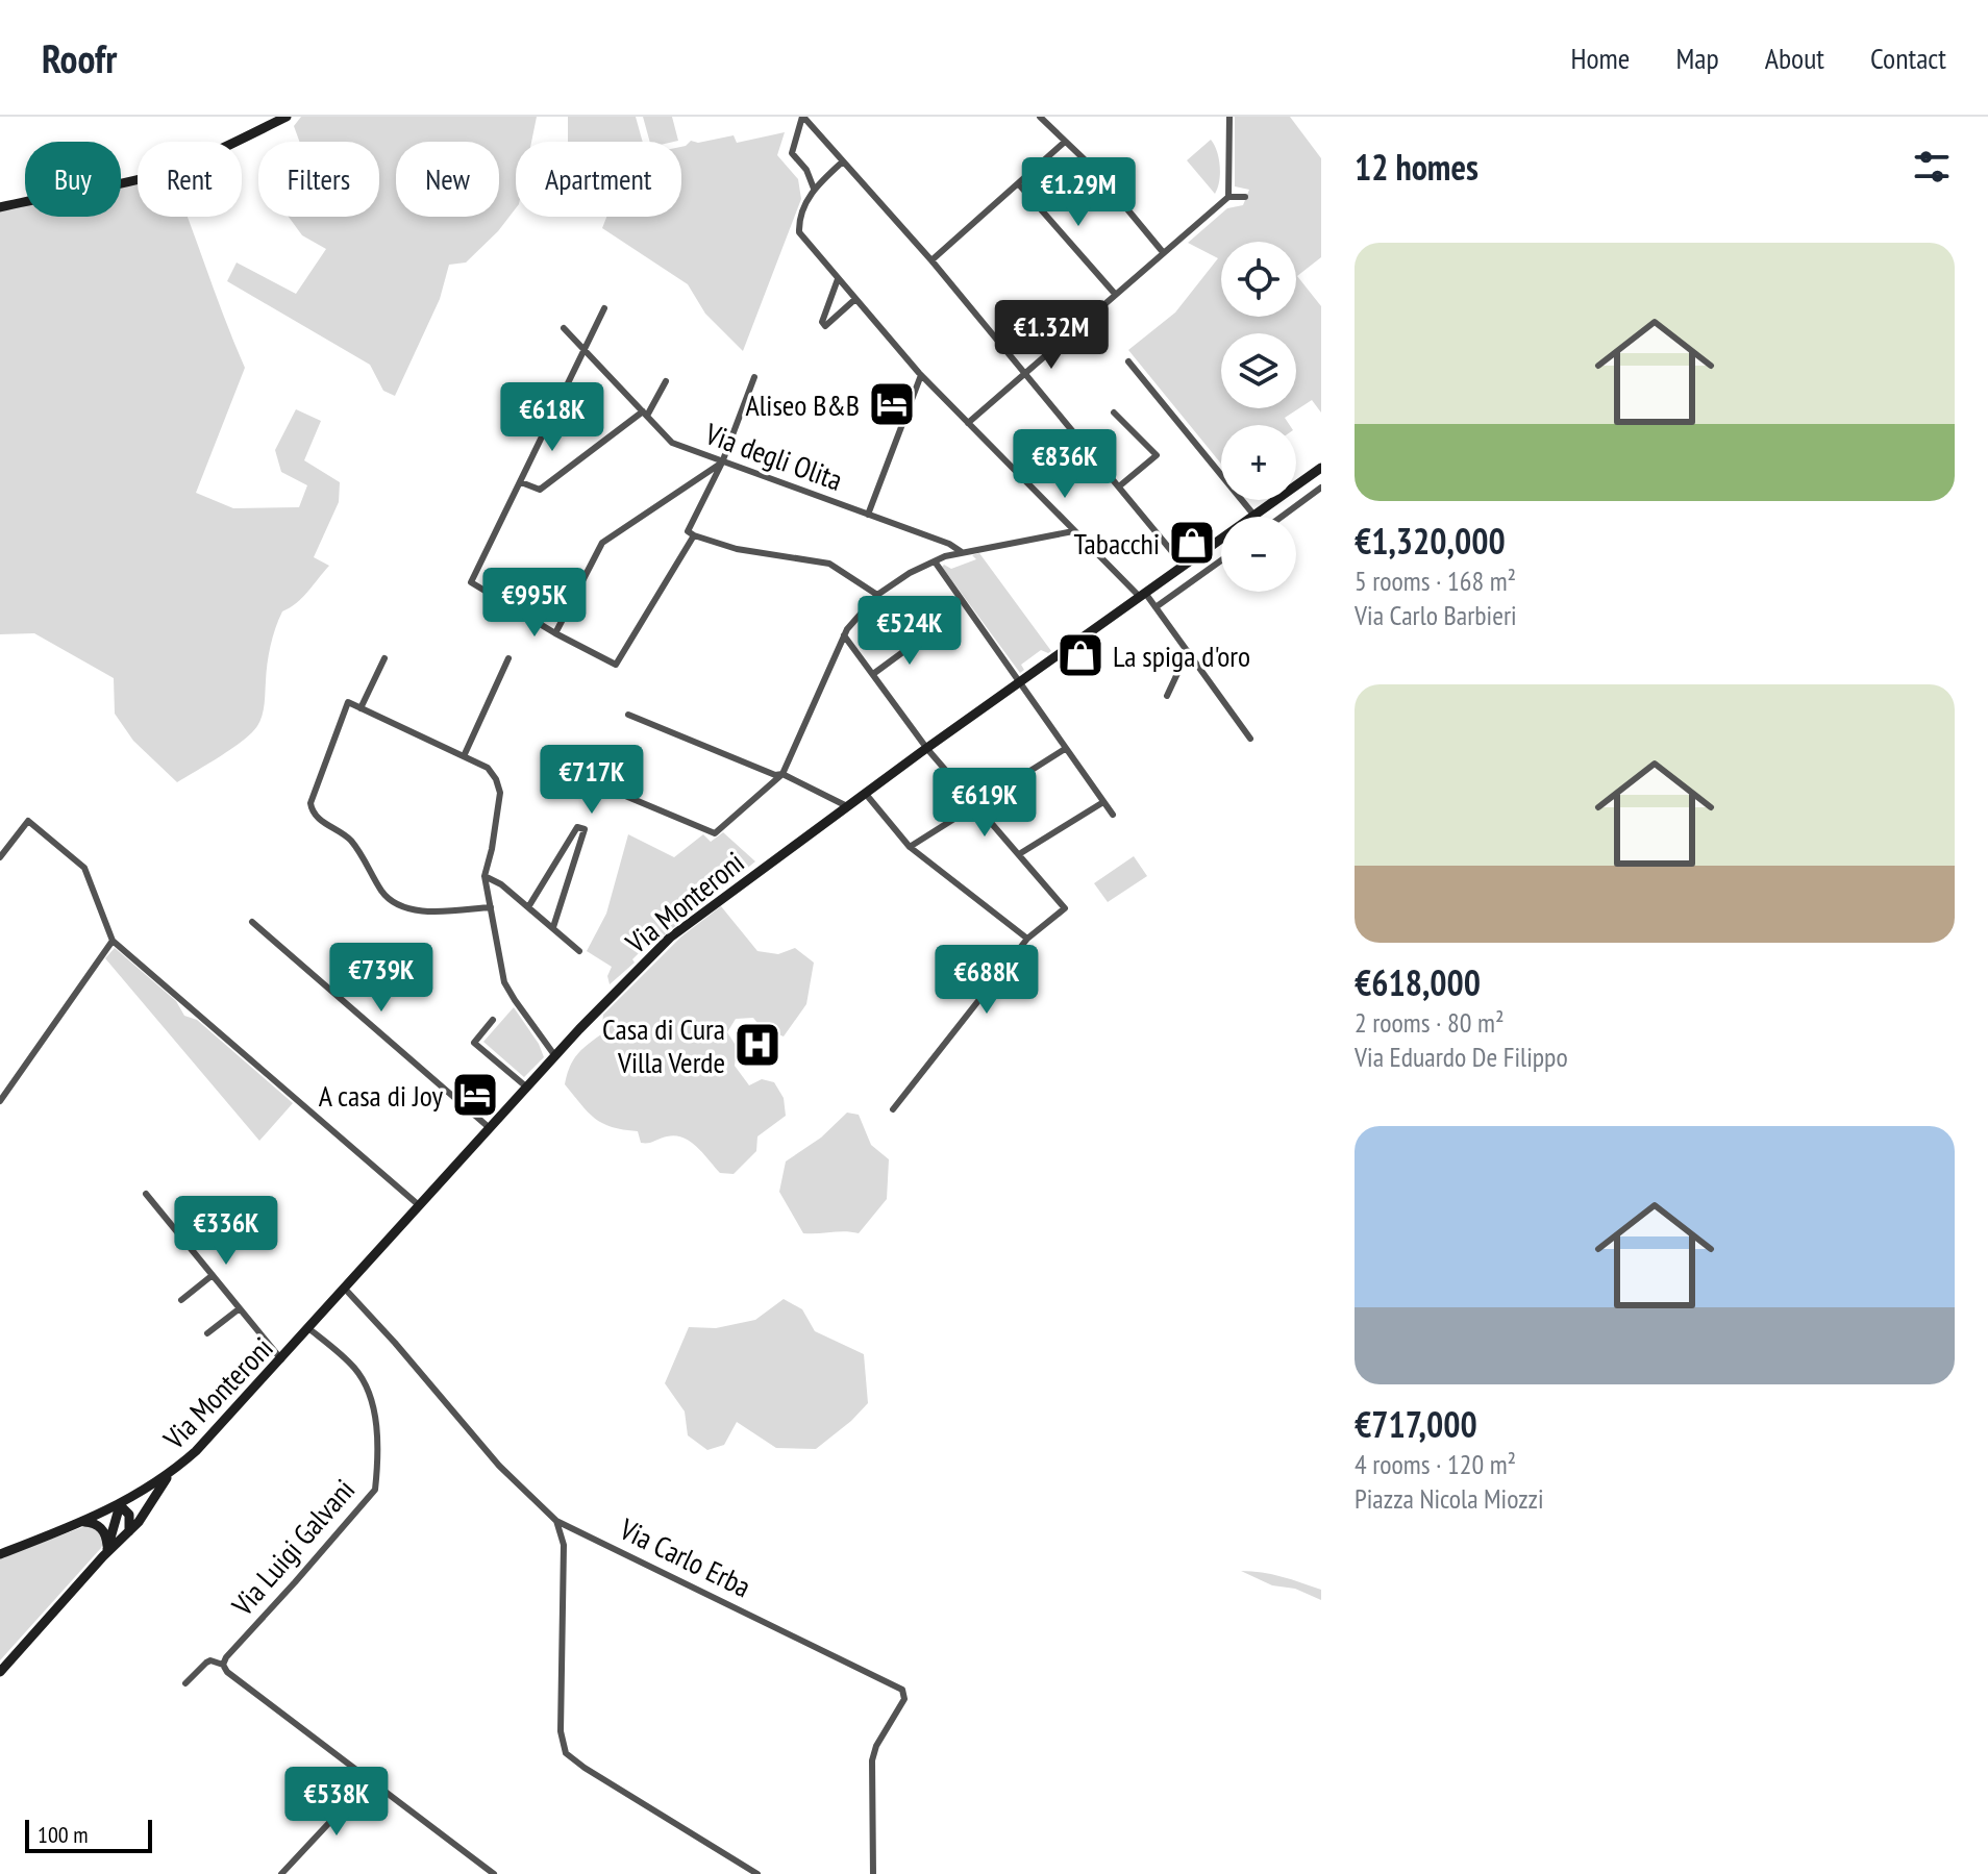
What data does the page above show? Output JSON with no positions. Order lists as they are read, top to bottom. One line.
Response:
{"streets":{"main road":["Via Monteroni"],"street":["Via degli Olita","Via Luigi Galvani","Via Carlo Erba"]},"crossings":[["Via Monteroni","Via Luigi Galvani"],["Via Monteroni","Via Carlo Erba"]],"places":{"hotel":["Aliseo B&B","A casa di Joy"],"shop":["Tabacchi","La spiga d'oro"],"hospital":["Casa di Cura Villa Verde"]},"scale_bar":"100 m","page":{"header":"Roofr","nav":["Home","Map","About","Contact"],"heading":"12 homes","chip":["Buy","Rent","Filters","New","Apartment"],"price":["€1.29M","€1.32M","€618K","€836K","€995K","€524K","€717K","€619K","€739K","€688K","€336K","€538K"],"list":[{"name":"€1,320,000","note":"5 rooms · 168 m² · Via Carlo Barbieri"},{"name":"€618,000","note":"2 rooms · 80 m² · Via Eduardo De Filippo"},{"name":"€717,000","note":"4 rooms · 120 m² · Piazza Nicola Miozzi"}],"map_buttons":["+","−"],"scale":"100 m"}}
